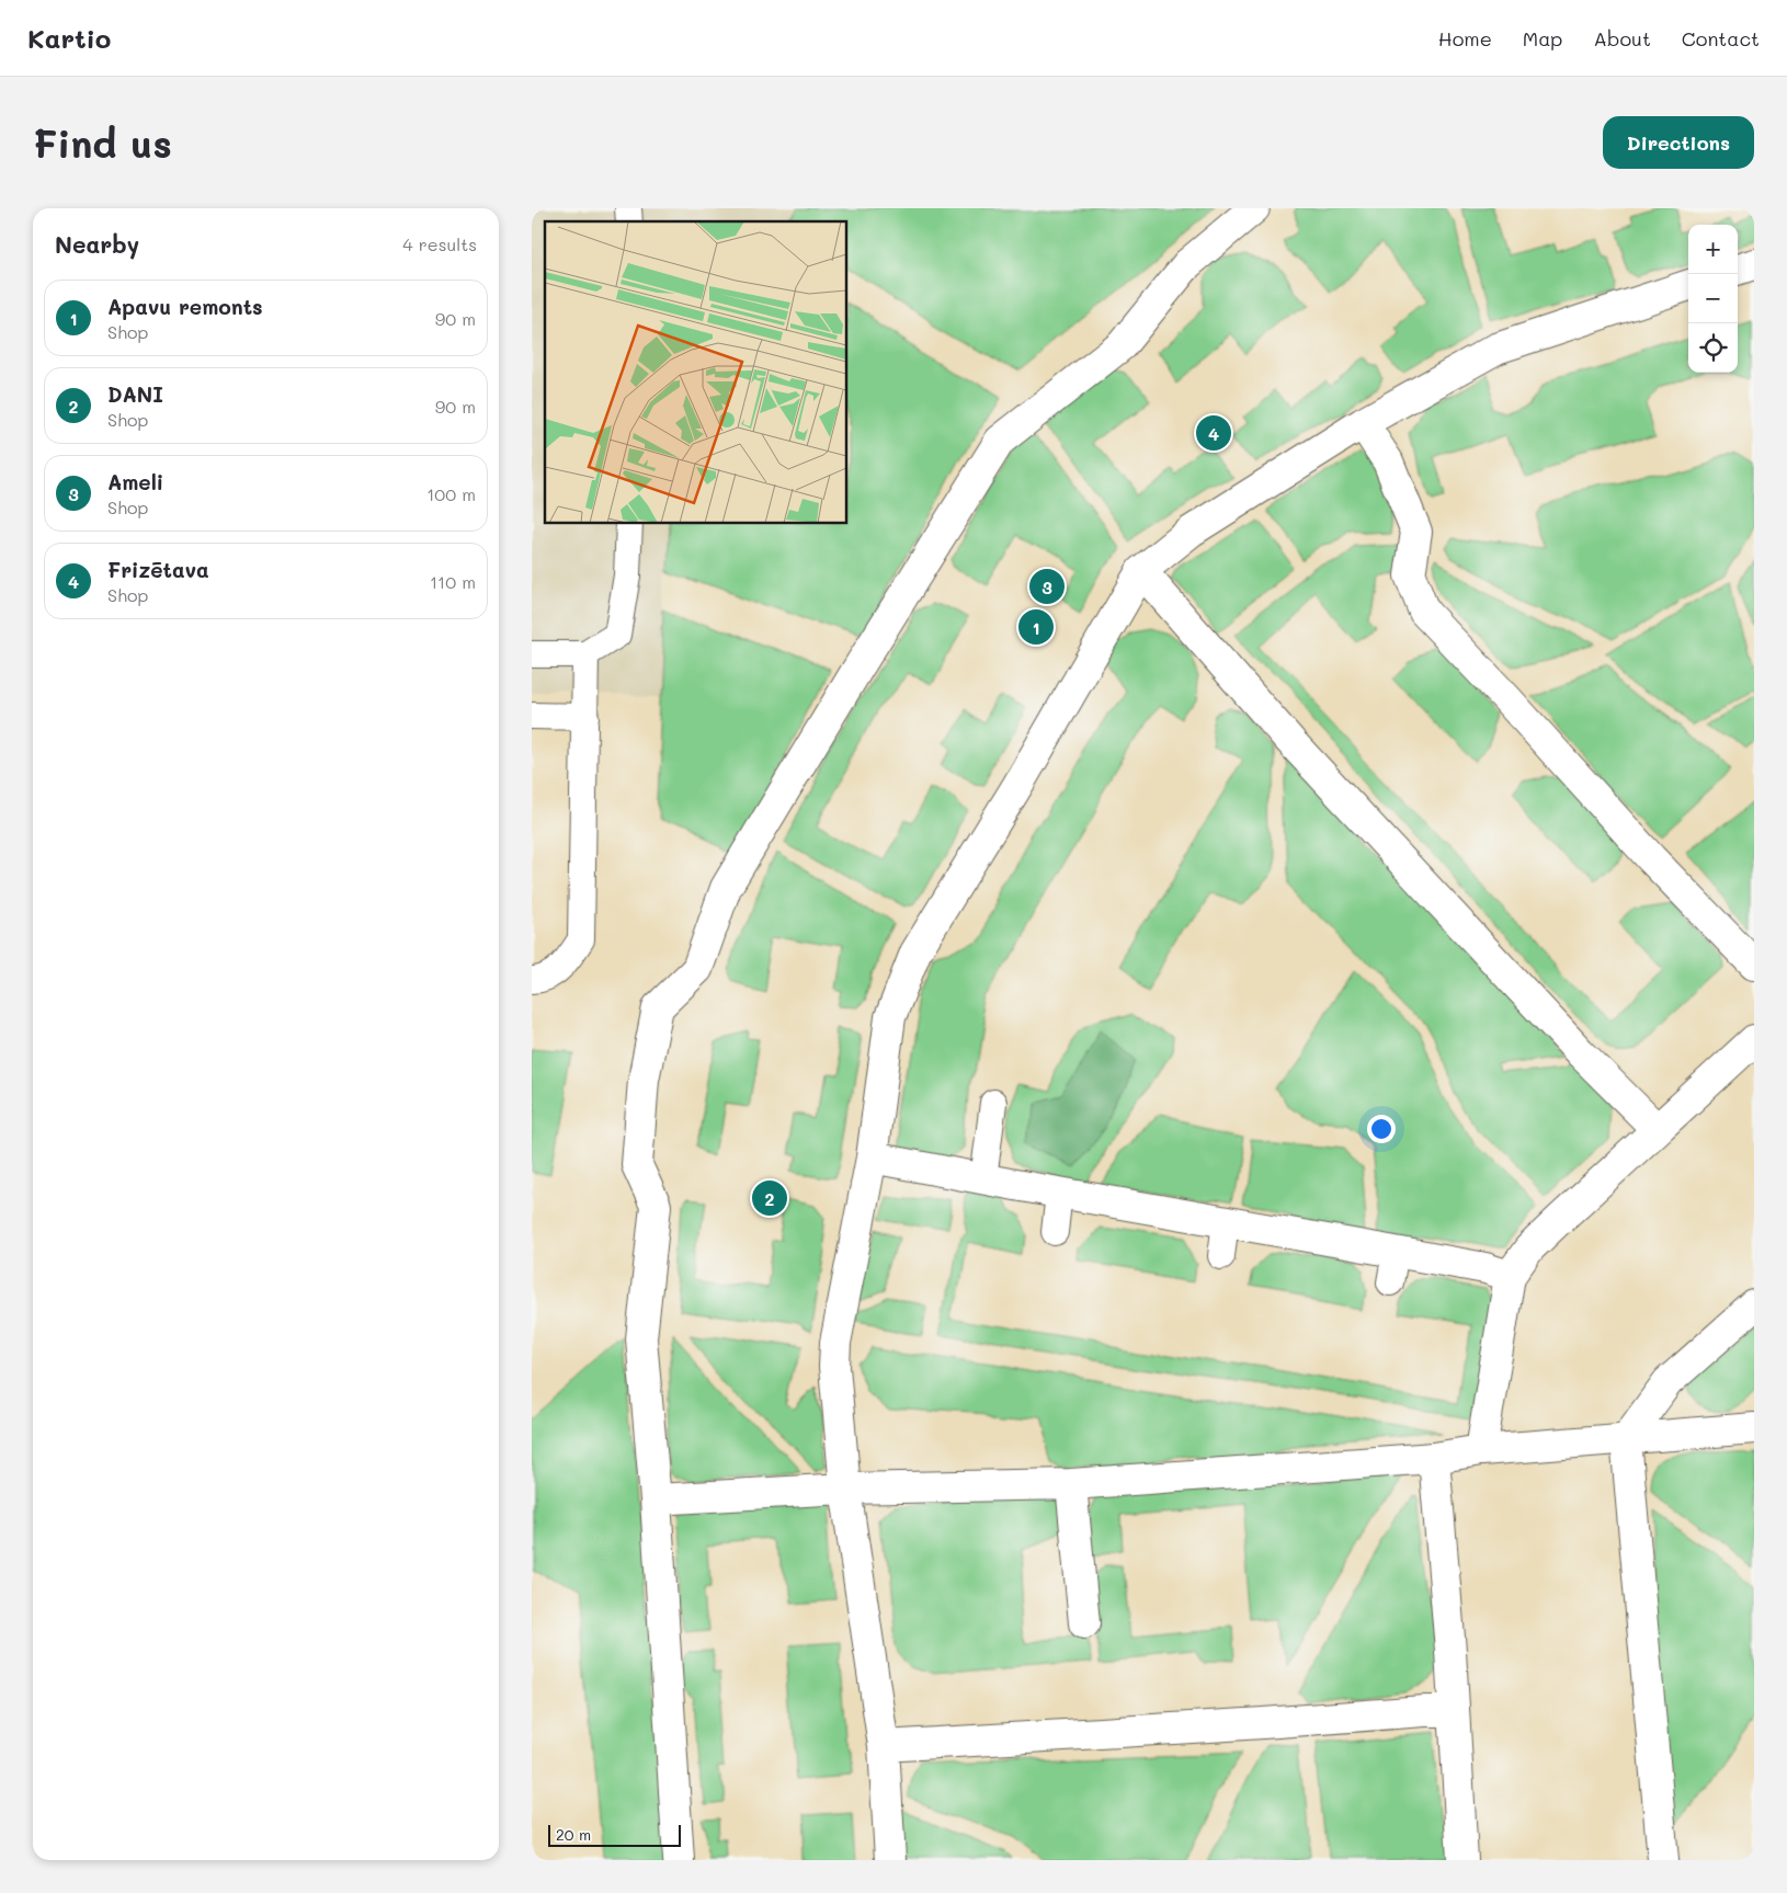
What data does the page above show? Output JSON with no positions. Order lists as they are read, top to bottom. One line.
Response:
{"scale_bar":"20 m","page":{"header":"Kartio","nav":["Home","Map","About","Contact"],"buttons":"Directions","title":"Find us","heading":["Nearby","4 results"],"map_buttons":["+","−"],"list":[{"mark":"1","name":"Apavu remonts","note":"Shop","value":"90 m"},{"mark":"2","name":"DANI","note":"Shop","value":"90 m"},{"mark":"3","name":"Ameli","note":"Shop","value":"100 m"},{"mark":"4","name":"Frizētava","note":"Shop","value":"110 m"}],"pins":["4","3","1","2"],"scale":"20 m"}}
